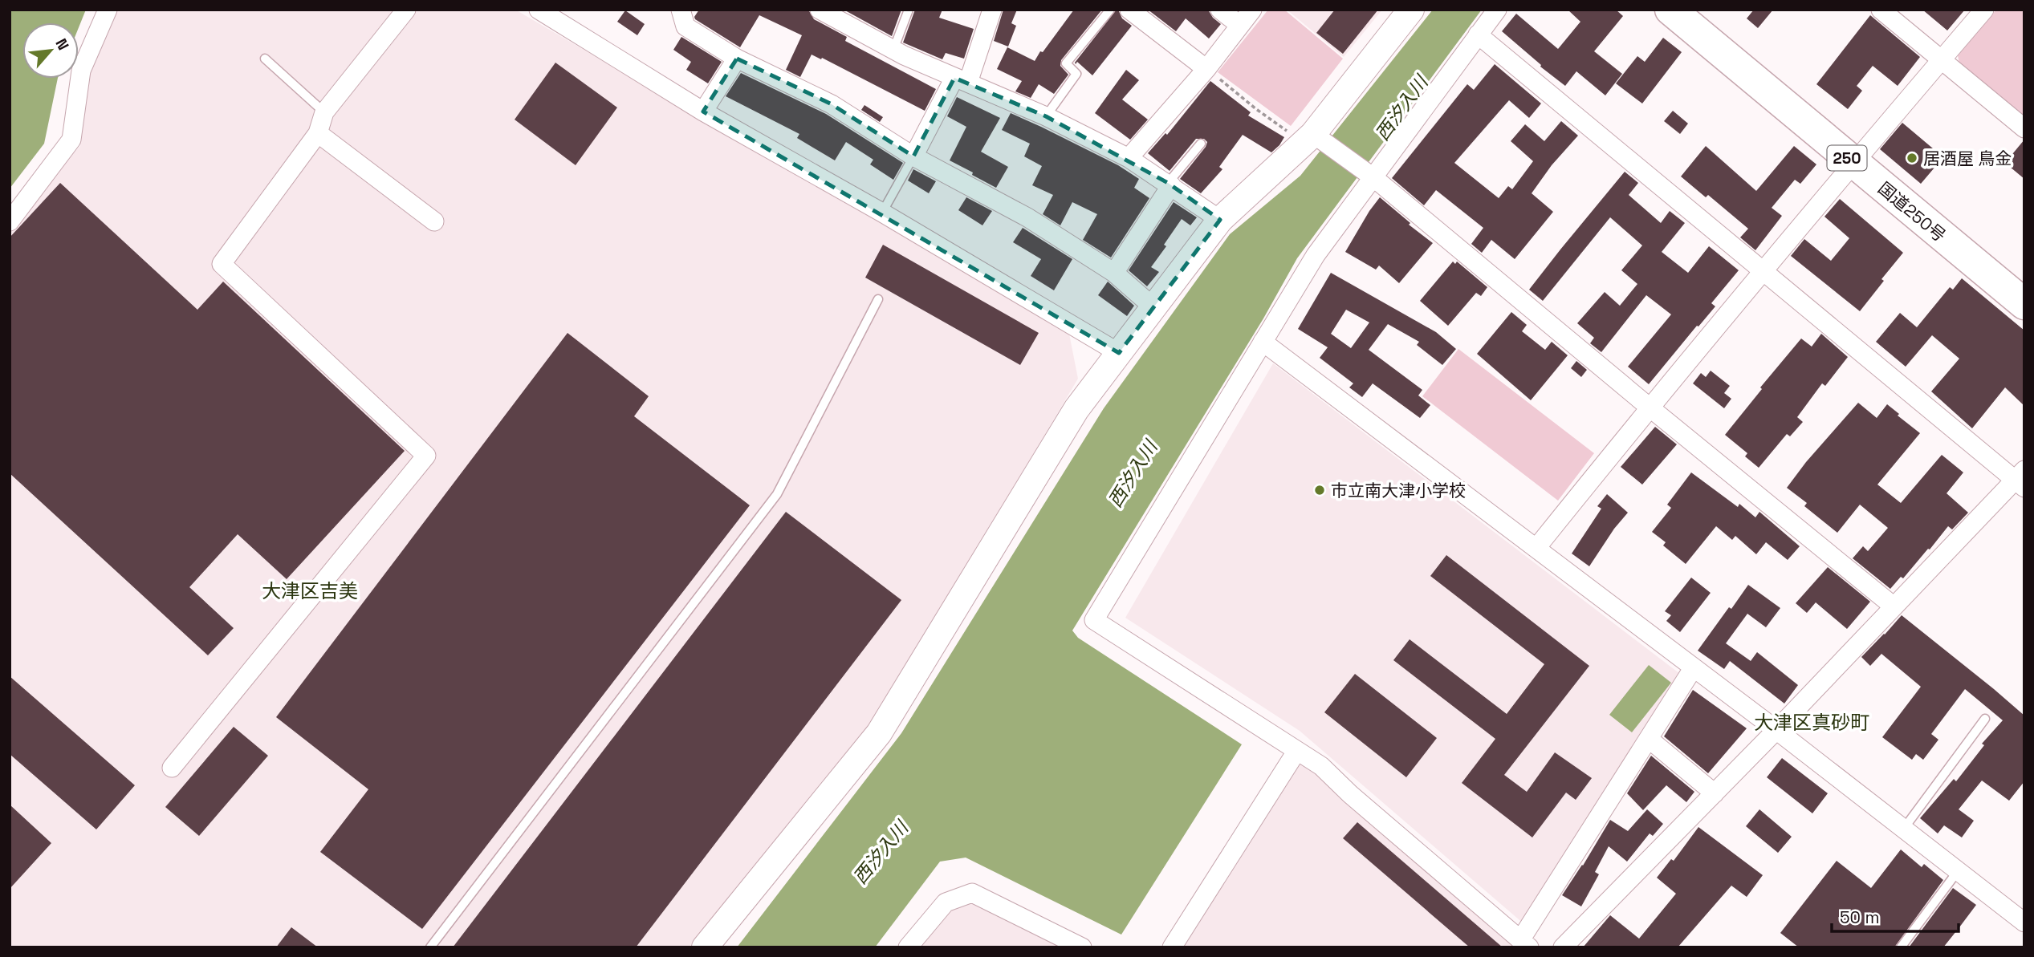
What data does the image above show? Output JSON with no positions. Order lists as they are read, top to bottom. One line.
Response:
{"streets":{"highway":["250","国道250号"]},"districts":["大津区吉美","大津区真砂町"],"water":["西汐入川"],"places":["居酒屋 鳥金","市立南大津小学校"],"scale_bar":"50 m","north":"top right"}
